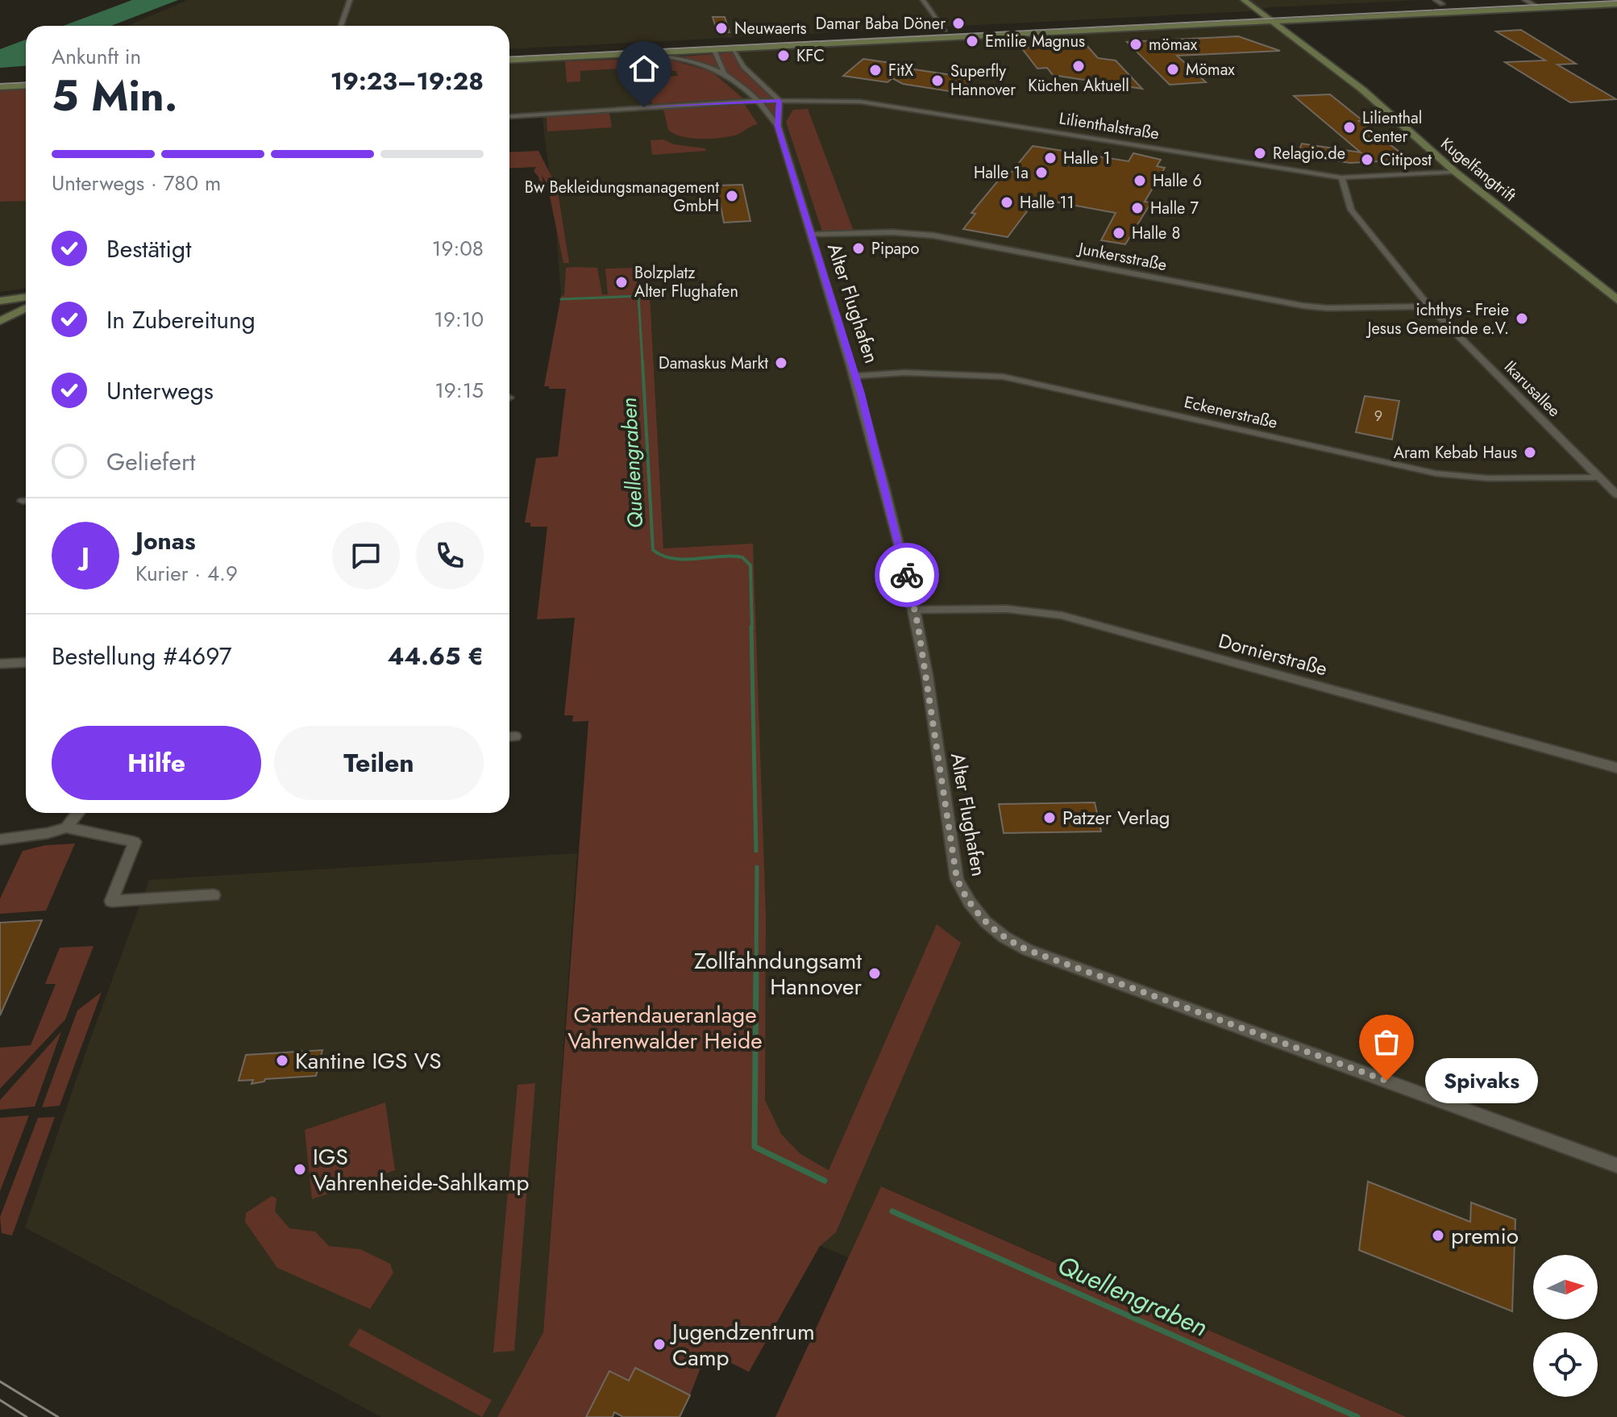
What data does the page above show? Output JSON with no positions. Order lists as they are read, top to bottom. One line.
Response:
{"streets":{"main road":["Kugelfangtrift"],"street":["Lilienthalstraße","Junkersstraße","Alter Flughafen","Ikarusallee","Eckenerstraße","Dornierstraße"]},"crossings":[["Lilienthalstraße","Kugelfangtrift"],["Lilienthalstraße","Alter Flughafen"],["Lilienthalstraße","Ikarusallee"],["Junkersstraße","Alter Flughafen"],["Junkersstraße","Ikarusallee"],["Alter Flughafen","Eckenerstraße"],["Alter Flughafen","Dornierstraße"],["Ikarusallee","Eckenerstraße"]],"water":["Quellengraben"],"parks":["Gartendaueranlage Vahrenwalder Heide"],"places":["Damar Baba Döner","Neuwaerts","Emilie Magnus","mömax","KFC","Küchen Aktuell","Mömax","FitX","Superfly Hannover","Lilienthal Center","Relagio.de","Halle 1","Citipost","Halle 1a","Halle 6","Bw Bekleidungsmanagement GmbH","Halle 11","Halle 7","Halle 8","Pipapo","Bolzplatz Alter Flughafen","ichthys - Freie Jesus Gemeinde e.V.","Damaskus Markt","Aram Kebab Haus","Patzer Verlag","Zollfahndungsamt Hannover","Kantine IGS VS","Spivaks","IGS Vahrenheide-Sahlkamp","premio","Jugendzentrum Camp"],"house_numbers":["9"],"north":"right","page":{"heading":["5 Min.","Ankunft in","19:23–19:28"],"panel":["Jonas","Kurier · 4.9","Bestellung #4697","44.65 €"],"bar":"Unterwegs · 780 m","list":[["Bestätigt","19:08"],["In Zubereitung","19:10"],["Unterwegs","19:15"],"Geliefert"],"round":"J","buttons":["Hilfe","Teilen"],"bubble":"Spivaks"}}
